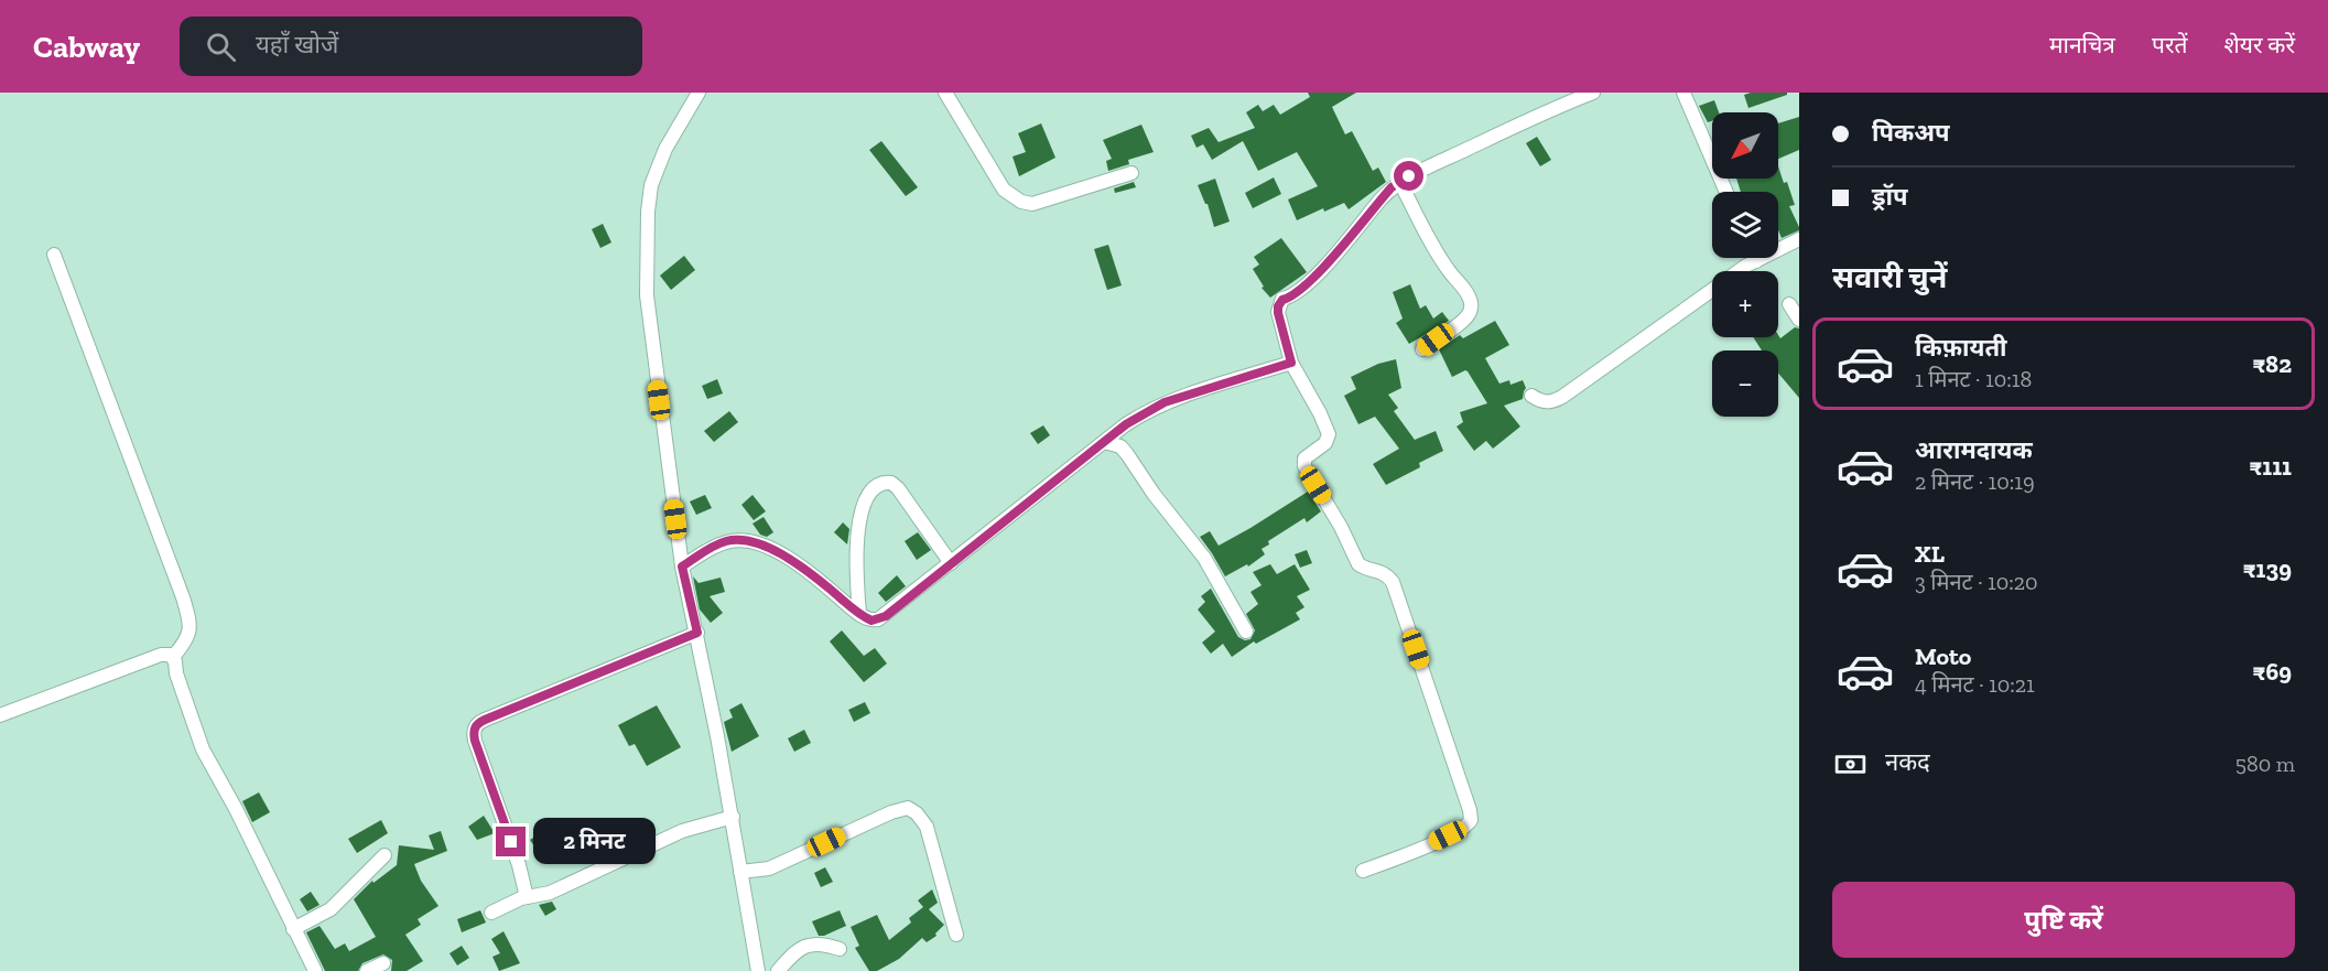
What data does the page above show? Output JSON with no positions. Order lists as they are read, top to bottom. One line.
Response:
{"north":"bottom left","page":{"header":"Cabway","search":"यहाँ खोजें","nav":["मानचित्र","परतें","शेयर करें"],"banner":["पिकअप","ड्रॉप"],"map_buttons":["+","−"],"heading":"सवारी चुनें","list":[{"name":"किफ़ायती","note":"1 मिनट · 10:18","value":"₹82"},{"name":"आरामदायक","note":"2 मिनट · 10:19","value":"₹111"},{"name":"XL","note":"3 मिनट · 10:20","value":"₹139"},{"name":"Moto","note":"4 मिनट · 10:21","value":"₹69"}],"pay":["नकद","580 m"],"bubble":"2 मिनट","buttons":"पुष्टि करें"}}
